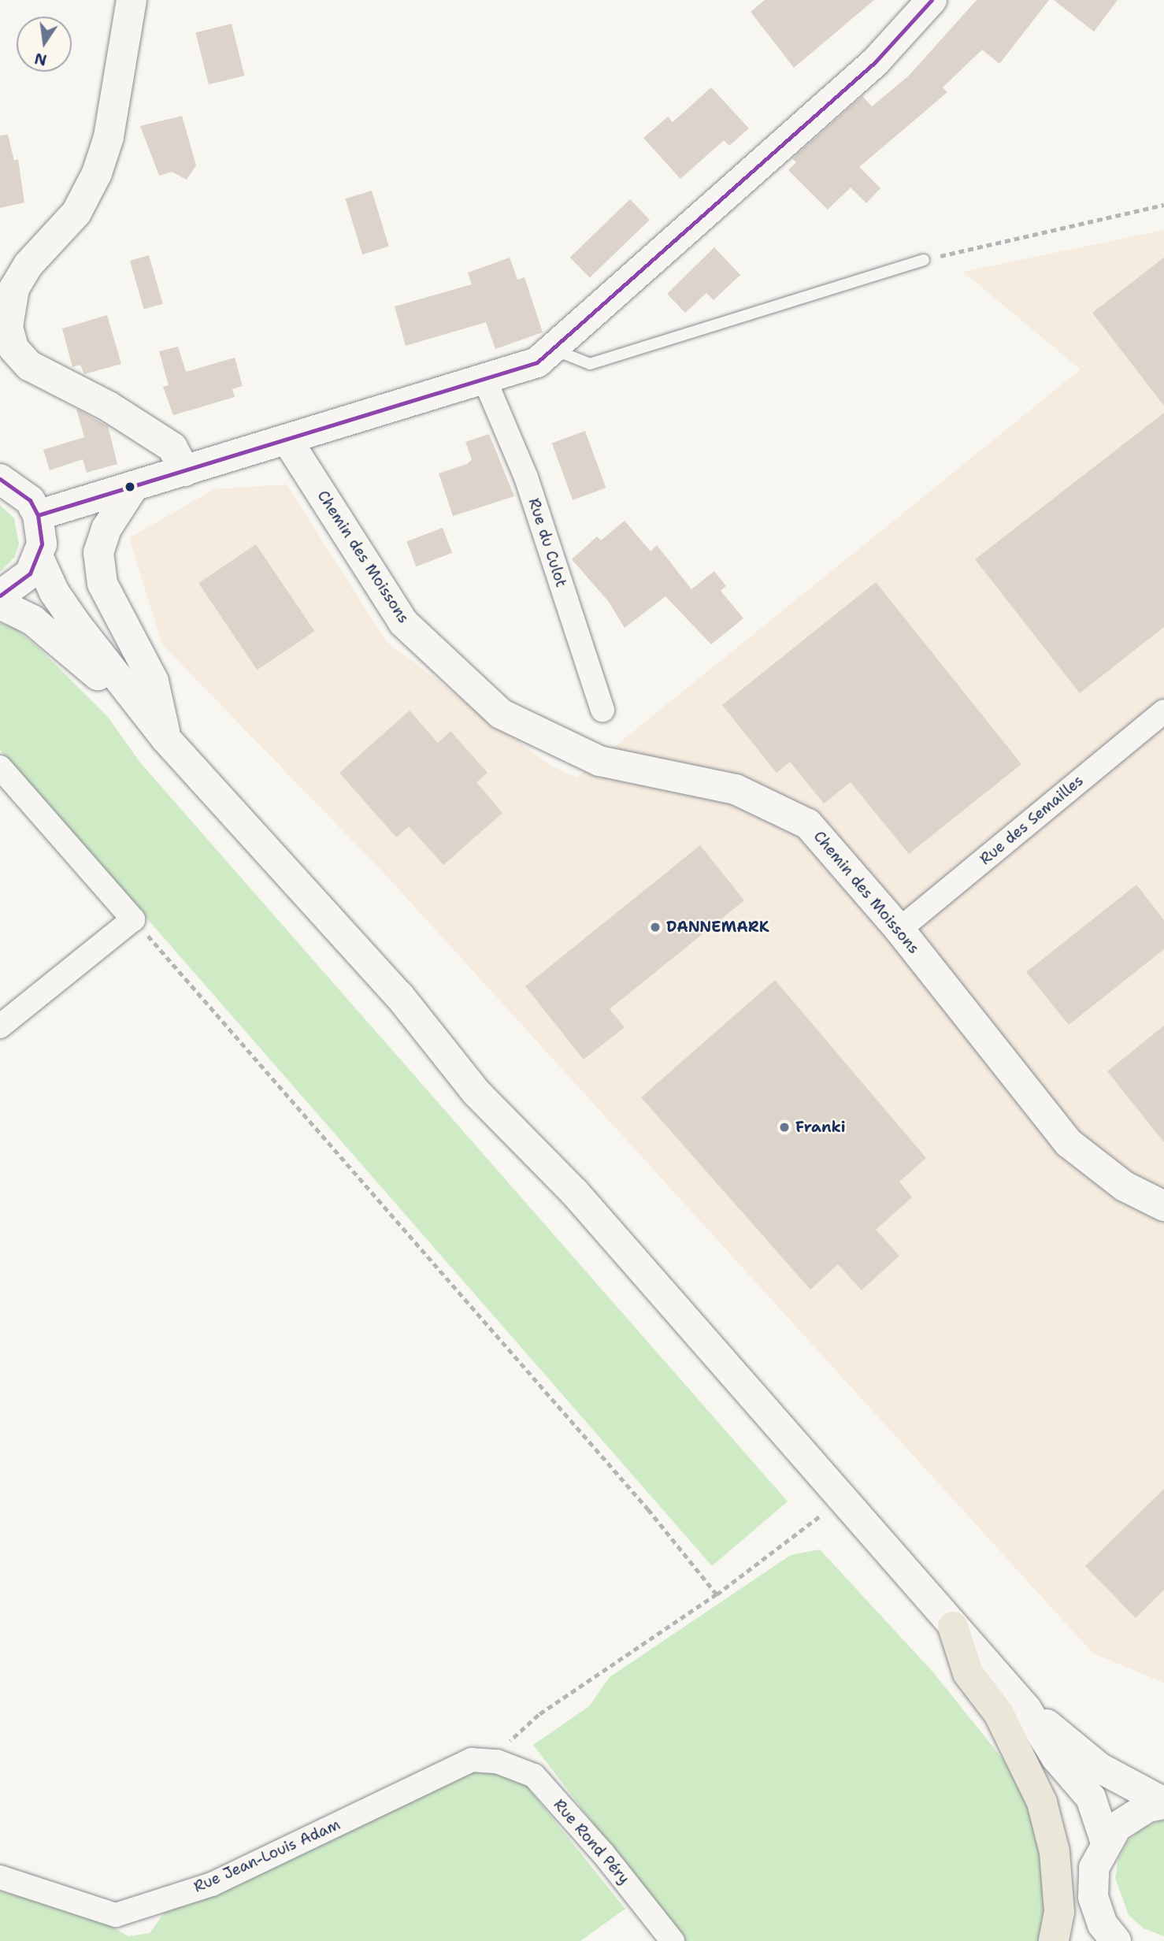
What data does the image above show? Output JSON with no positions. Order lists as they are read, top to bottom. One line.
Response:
{"streets":{"street":["Rue du Culot","Chemin des Moissons","Rue des Semailles","Rue Rond Péry","Rue Jean-Louis Adam"]},"crossings":[["Chemin des Moissons","Rue des Semailles"],["Rue Rond Péry","Rue Jean-Louis Adam"]],"places":["DANNEMARK","Franki"],"north":"bottom"}
